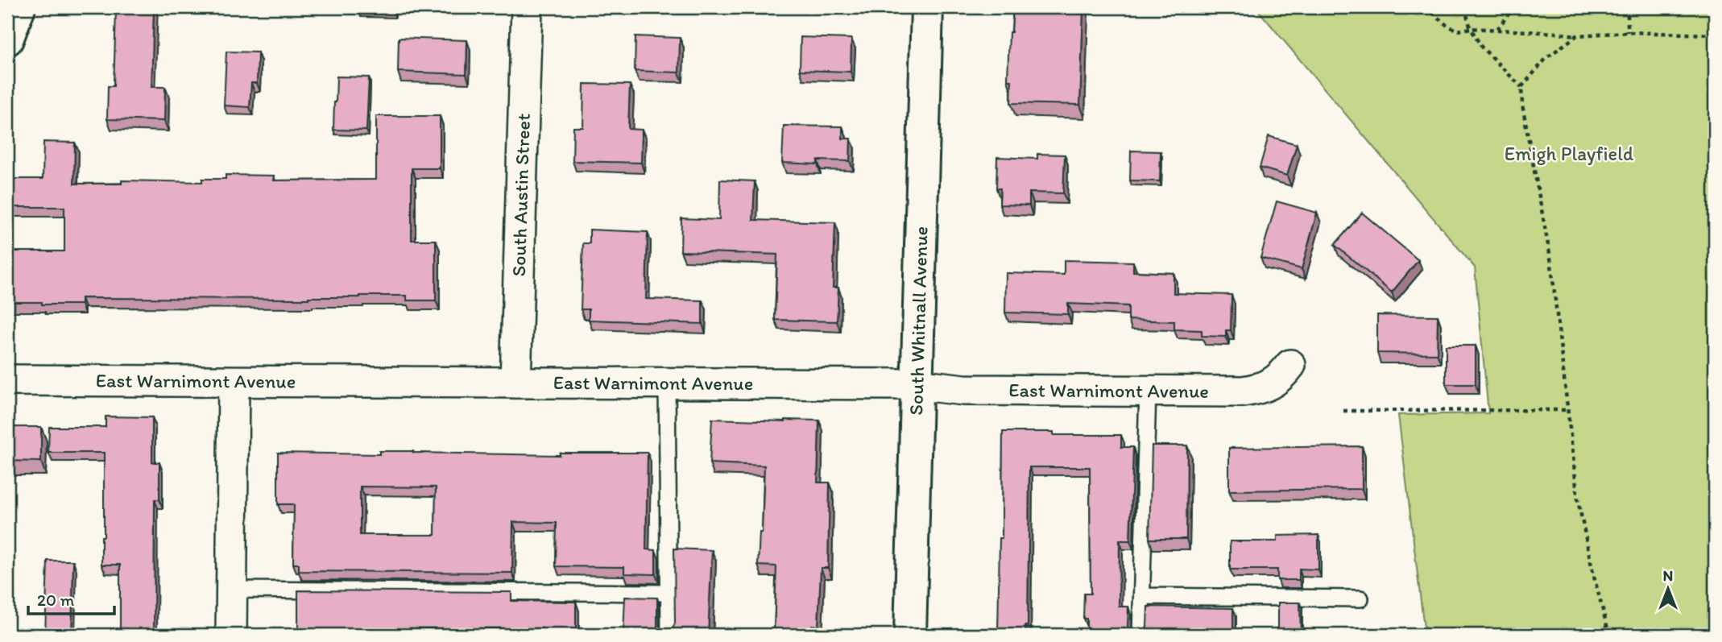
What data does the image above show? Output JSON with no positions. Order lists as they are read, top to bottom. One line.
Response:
{"streets":{"street":["South Austin Street","South Whitnall Avenue","East Warnimont Avenue"]},"crossings":[["South Austin Street","East Warnimont Avenue"],["South Whitnall Avenue","East Warnimont Avenue"]],"parks":["Emigh Playfield"],"scale_bar":"20 m","north":"top"}
